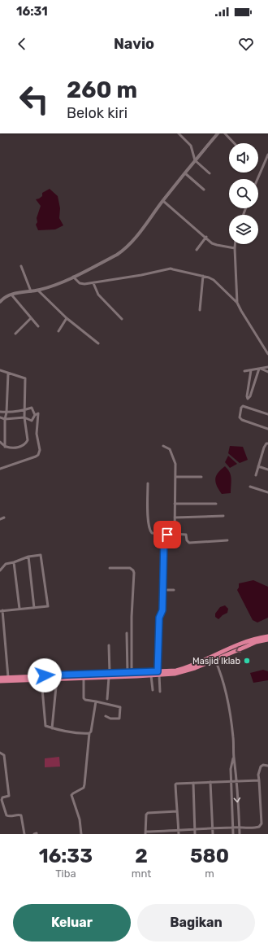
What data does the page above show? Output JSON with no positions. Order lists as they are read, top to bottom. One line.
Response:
{"places":["Masjid Iklab"],"page":{"status":"16:31","header":"Navio","turn":["260 m","Belok kiri"],"eta":["16:33","Tiba","2","mnt","580","m"],"buttons":["Keluar","Bagikan"]}}
